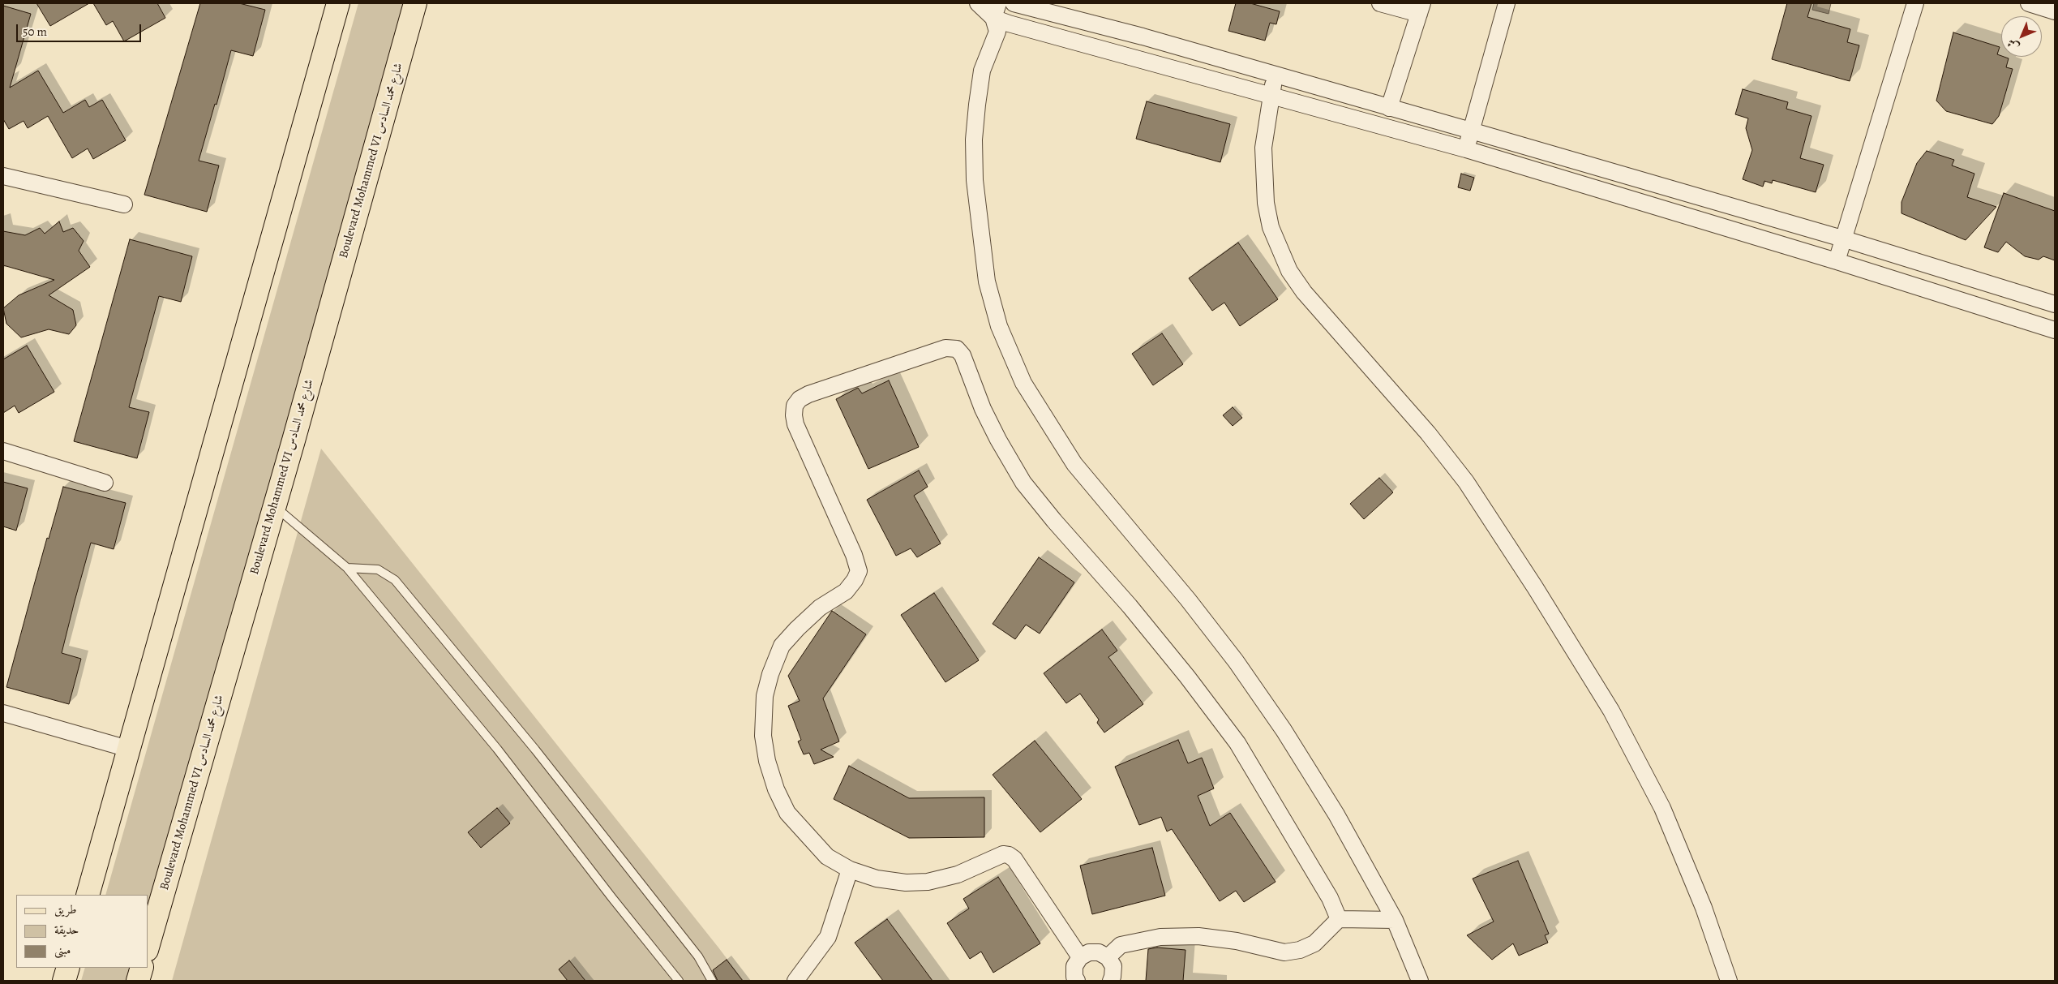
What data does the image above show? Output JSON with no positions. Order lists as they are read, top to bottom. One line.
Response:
{"streets":{"main road":["Boulevard Mohammed VI شارع محمد السادس"]},"legend":["طريق","حديقة","مبنى"],"scale_bar":"50 m","north":"bottom left"}
